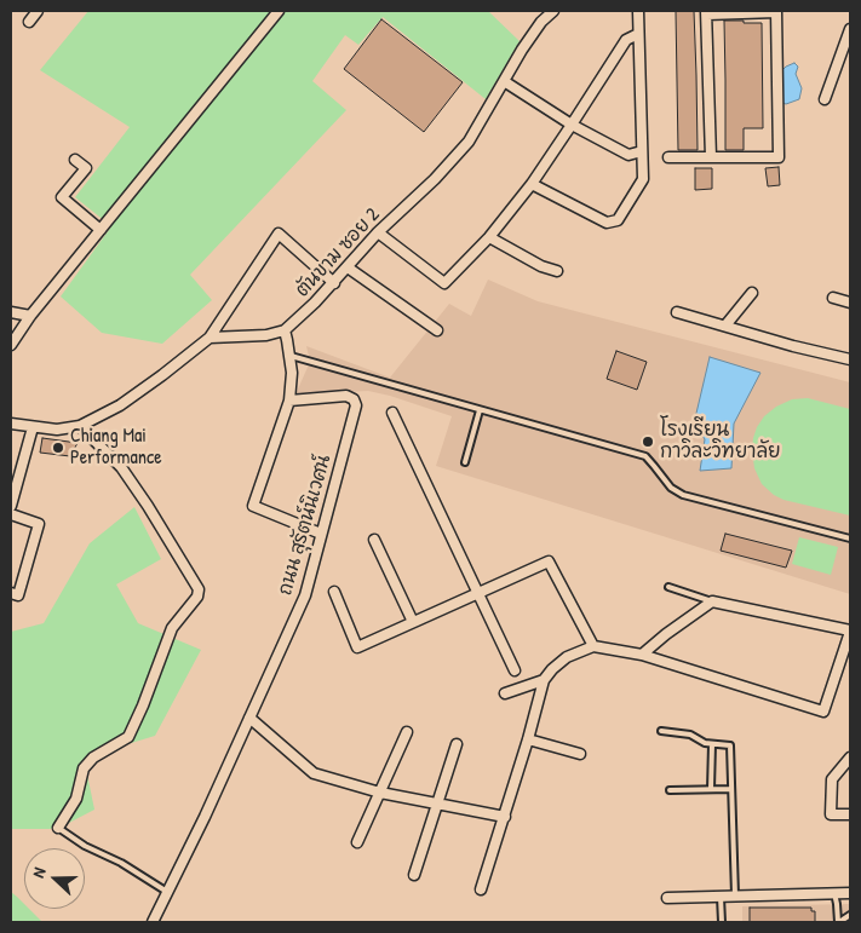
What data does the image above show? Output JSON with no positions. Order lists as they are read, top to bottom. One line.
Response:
{"streets":{"street":["ตันขาม ซอย 2","ถนน สุรัตน์นิเวศน์"]},"places":["โรงเรียน กาวิละวิทยาลัย","Chiang Mai Performance"],"north":"left"}
